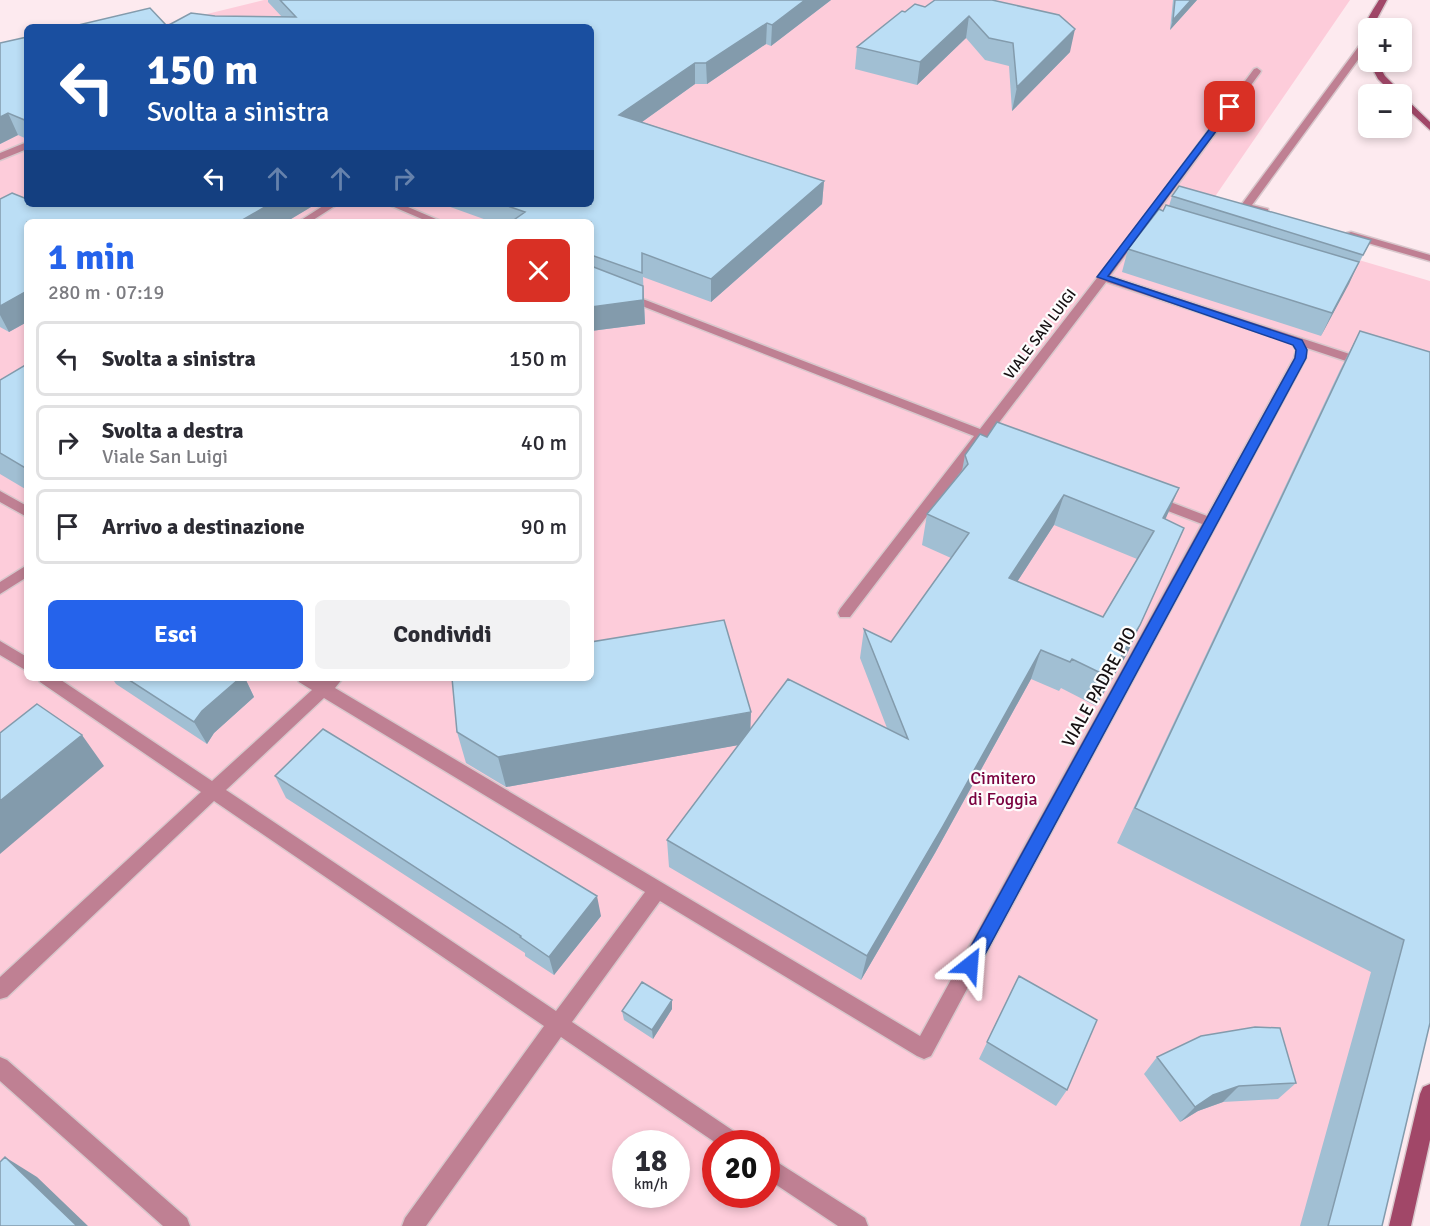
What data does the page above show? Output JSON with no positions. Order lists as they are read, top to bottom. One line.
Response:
{"streets":{"lane":["VIALE SAN LUIGI","VIALE PADRE PIO"]},"parks":["Cimitero di Foggia"],"page":{"map_buttons":["+","−"],"turn":["150 m","Svolta a sinistra"],"heading":["1 min","280 m · 07:19"],"list":[{"name":"Svolta a sinistra","value":"150 m"},{"name":"Svolta a destra","note":"Viale San Luigi","value":"40 m"},{"name":"Arrivo a destinazione","value":"90 m"}],"buttons":["Esci","Condividi"],"speed":"18 km/h","limit":"20"}}
